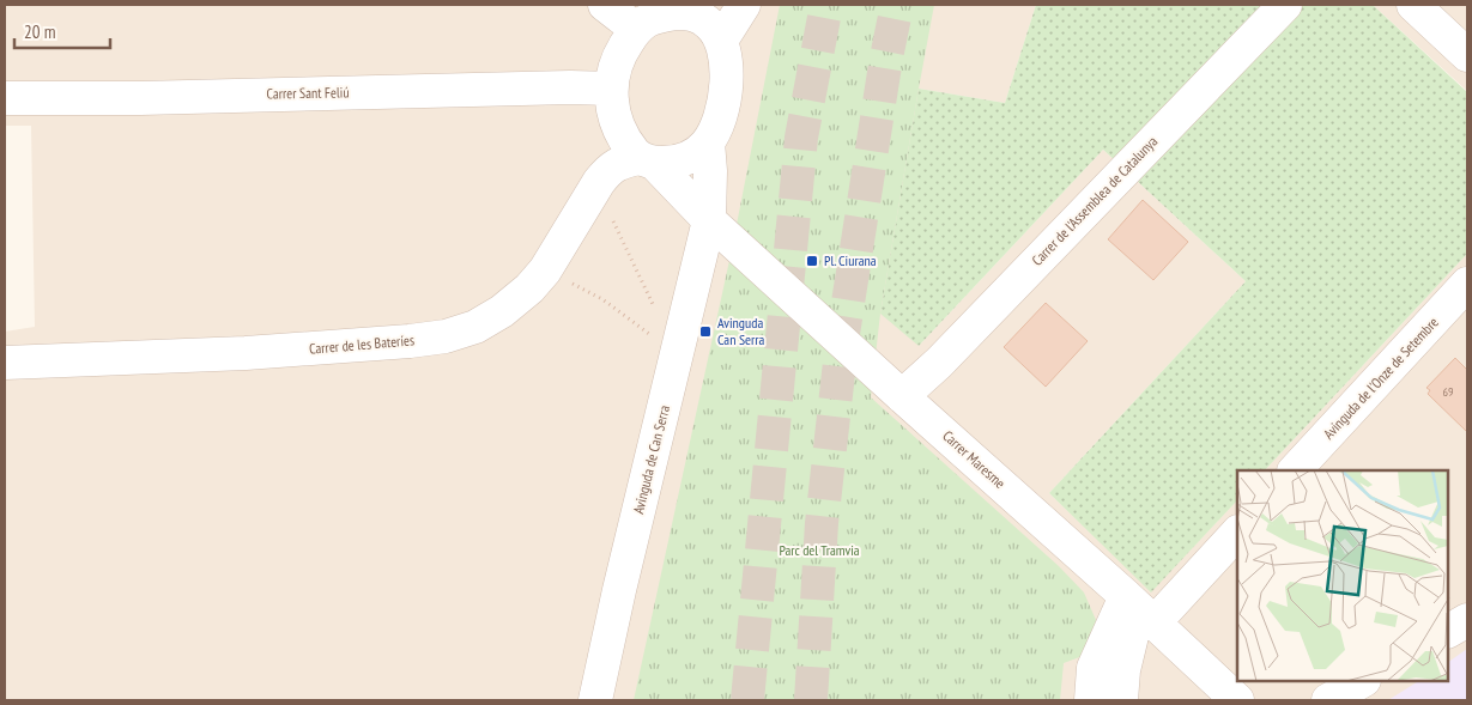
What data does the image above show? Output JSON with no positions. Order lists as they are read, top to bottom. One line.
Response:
{"streets":{"street":["Carrer Sant Feliú","Carrer de l'Assemblea de Catalunya","Carrer de les Bateríes","Avinguda de l'Onze de Setembre","Avinguda de Can Serra","Carrer Maresme"]},"crossings":[["Carrer Sant Feliú","Carrer de les Bateríes"],["Carrer Sant Feliú","Carrer Maresme"],["Carrer de l'Assemblea de Catalunya","Carrer Maresme"],["Carrer de les Bateríes","Carrer Maresme"],["Avinguda de Can Serra","Carrer Maresme"]],"parks":["Parc del Tramvia"],"places":{"transit":["Pl. Ciurana","Avinguda Can Serra"]},"house_numbers":["69"],"scale_bar":"20 m"}
